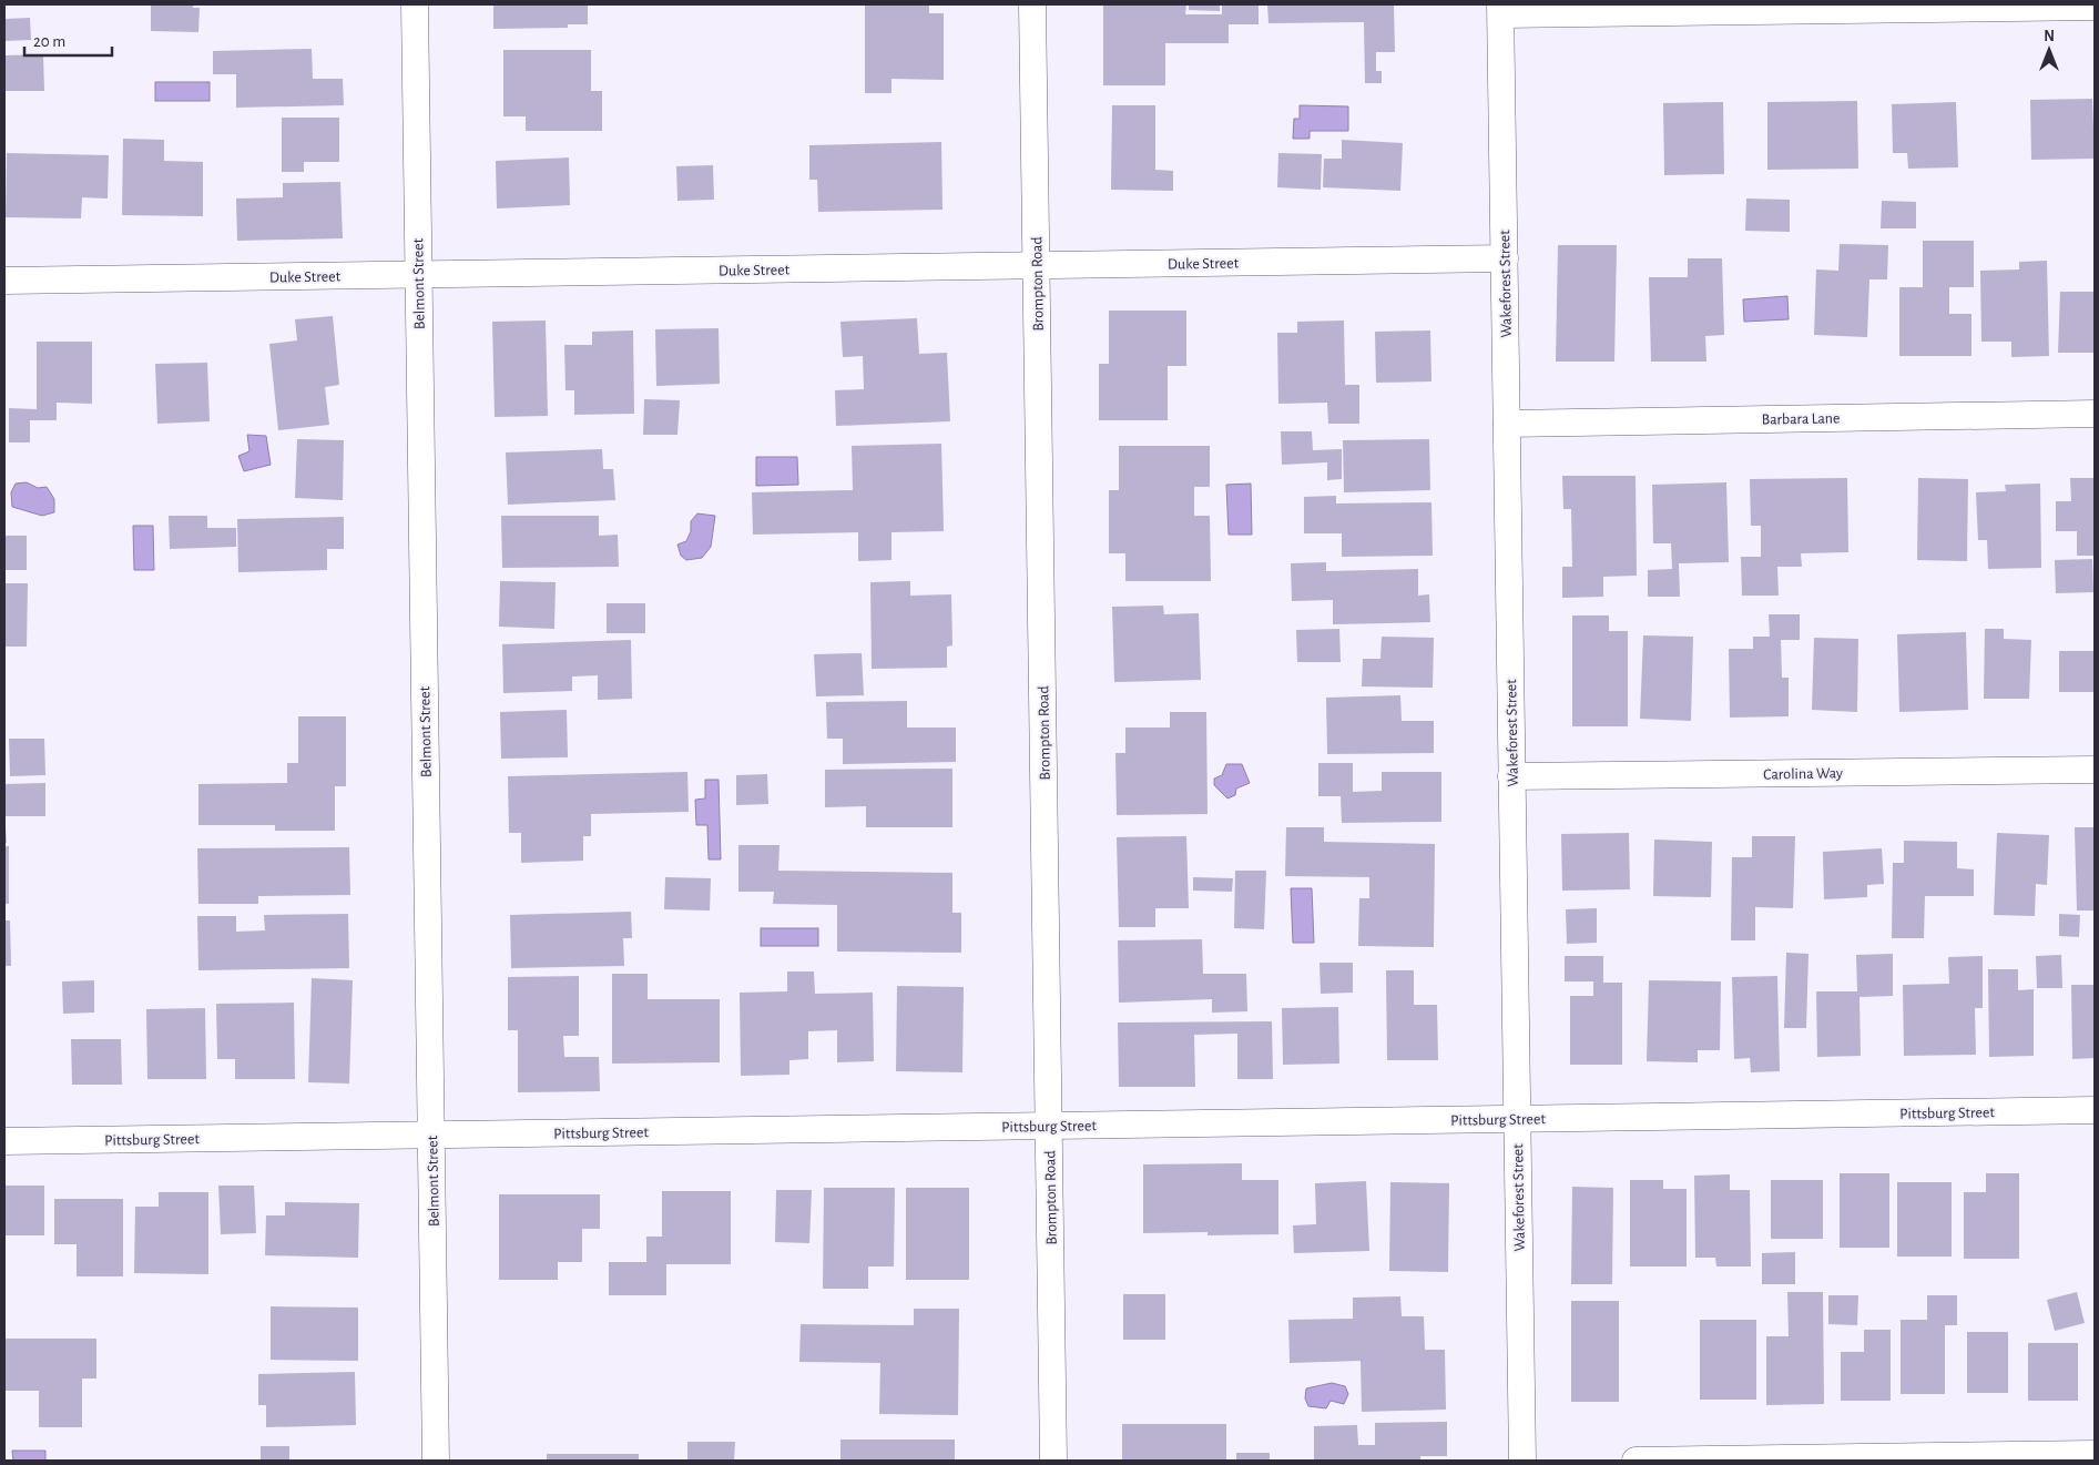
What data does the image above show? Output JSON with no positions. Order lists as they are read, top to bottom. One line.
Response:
{"streets":{"street":["Duke Street","Belmont Street","Brompton Road","Wakeforest Street","Barbara Lane","Carolina Way","Pittsburg Street"]},"crossings":[["Duke Street","Belmont Street"],["Duke Street","Brompton Road"],["Duke Street","Wakeforest Street"],["Belmont Street","Pittsburg Street"],["Brompton Road","Pittsburg Street"],["Wakeforest Street","Barbara Lane"],["Wakeforest Street","Carolina Way"],["Wakeforest Street","Pittsburg Street"]],"scale_bar":"20 m","north":"top"}
